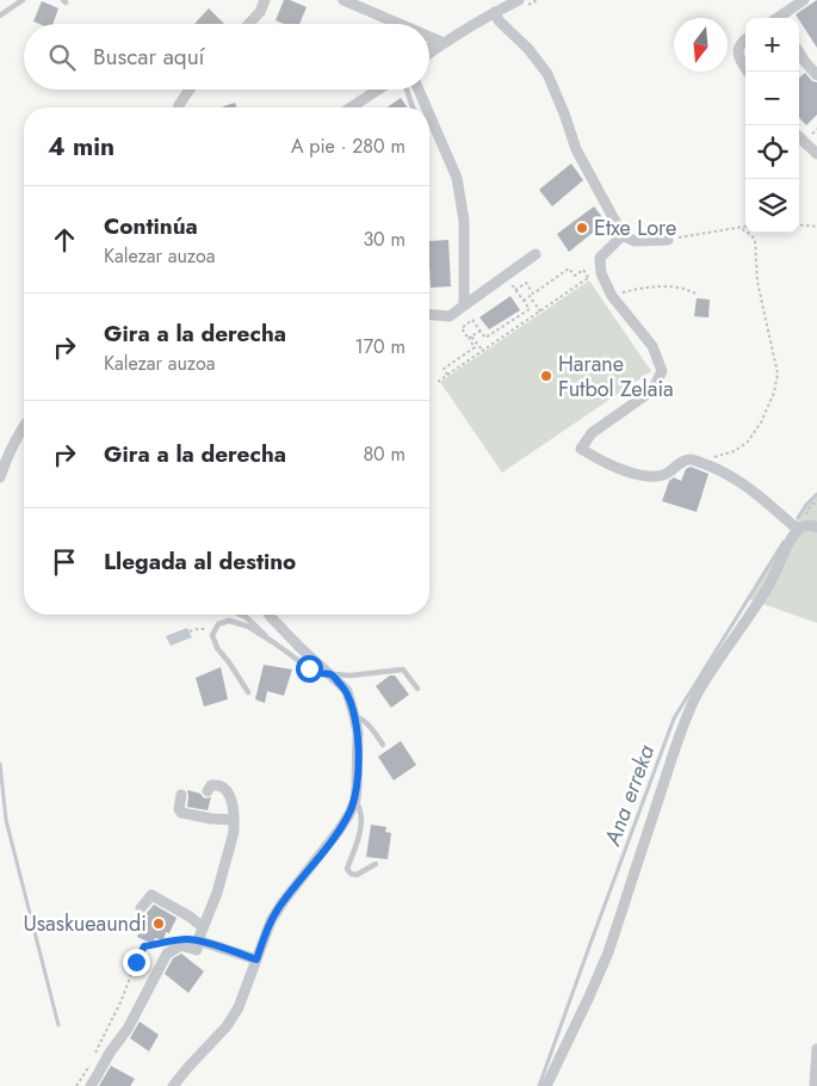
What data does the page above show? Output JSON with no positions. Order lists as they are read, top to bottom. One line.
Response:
{"water":["Ana erreka"],"places":["Etxe Lore","Harane Futbol Zelaia","Usaskueaundi"],"north":"bottom","page":{"map_buttons":["+","−"],"search":"Buscar aquí","heading":["4 min","A pie · 280 m"],"list":[["Continúa","Kalezar auzoa","30 m"],["Gira a la derecha","Kalezar auzoa","170 m"],["Gira a la derecha","80 m"],"Llegada al destino"]}}
